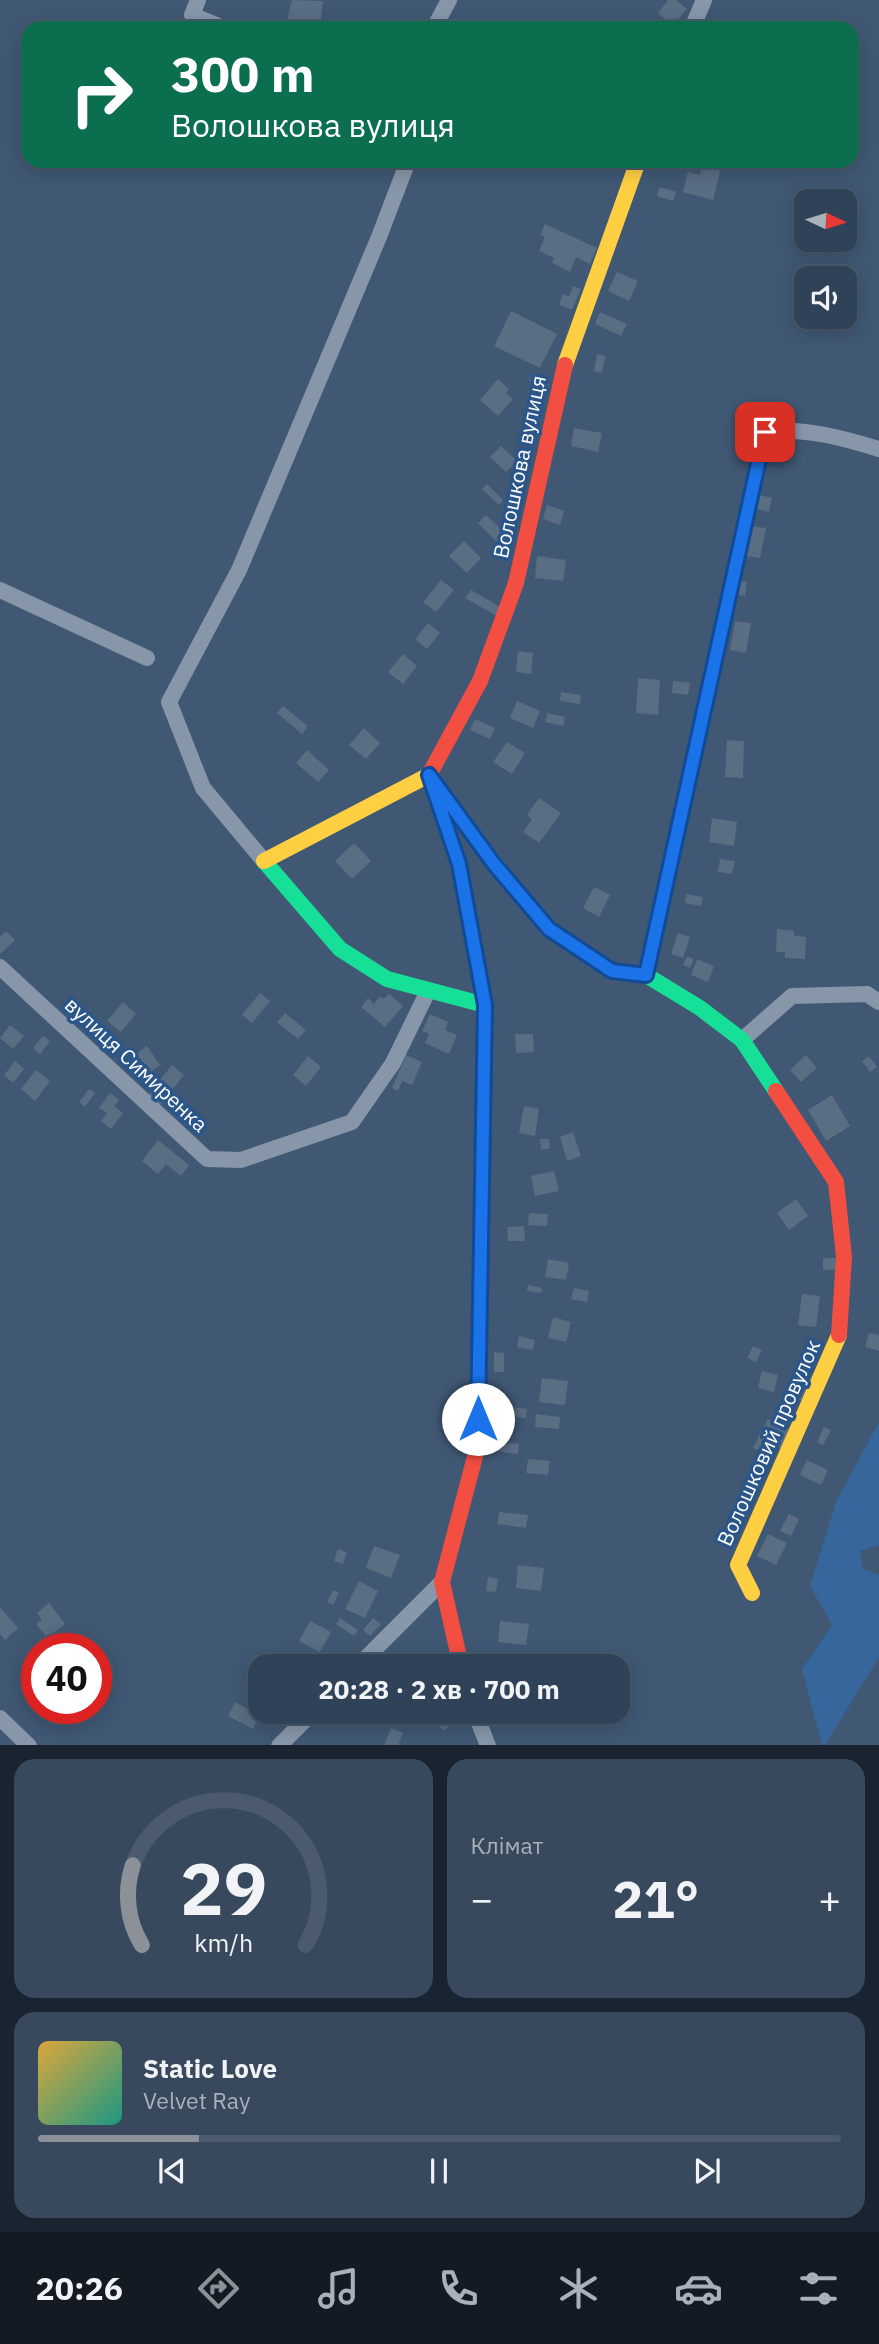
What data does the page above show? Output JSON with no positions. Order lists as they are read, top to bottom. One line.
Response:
{"streets":{"street":["Волошкова вулиця","вулиця Симиренка","Волошковий провулок"]},"north":"right","page":{"turn":["300 m","Волошкова вулиця"],"limit":"40","trip":"20:28 · 2 хв · 700 m","tile":"Клімат","heat":["−","21°","+"],"song":["Static Love","Velvet Ray"],"tabs":"20:26","gauge":["29","km/h"]}}
